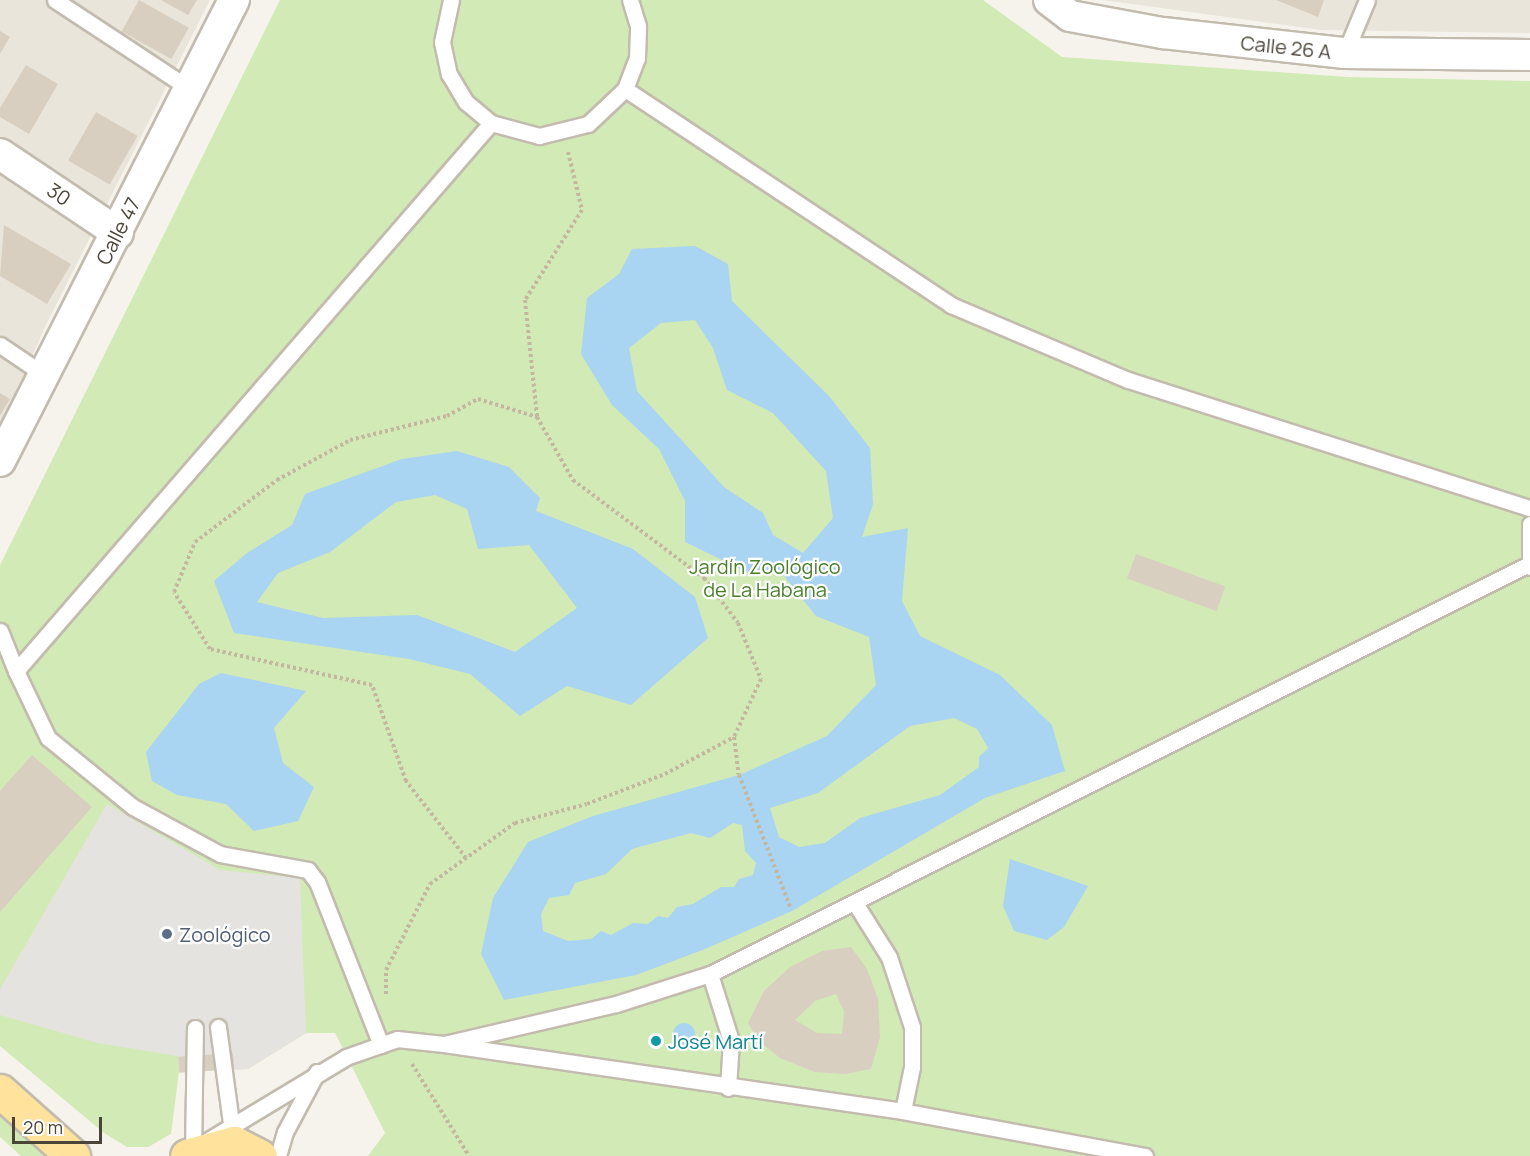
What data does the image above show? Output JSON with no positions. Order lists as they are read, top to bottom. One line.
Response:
{"streets":{"street":["Calle 26 A","30","Calle 47"]},"crossings":[["30","Calle 47"]],"parks":["Jardín Zoológico de La Habana"],"places":["Zoológico","José Martí"],"scale_bar":"20 m"}
